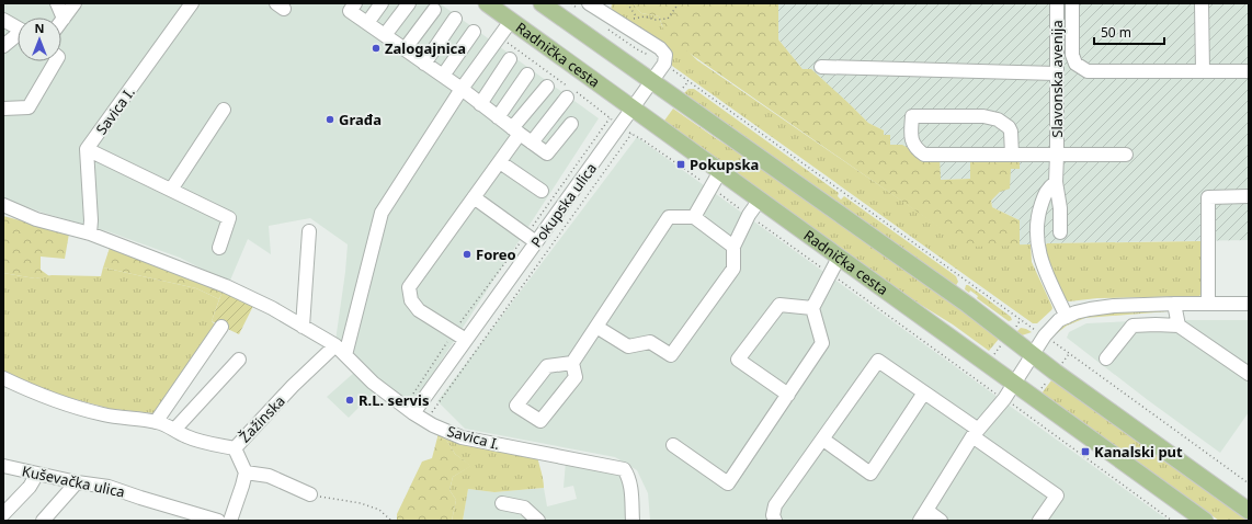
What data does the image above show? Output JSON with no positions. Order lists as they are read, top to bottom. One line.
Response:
{"streets":{"main road":["Radnička cesta"],"street":["Slavonska avenija","Savica I.","Pokupska ulica","Žažinska","Kuševačka ulica"]},"crossings":[["Radnička cesta","Pokupska ulica"],["Savica I.","Pokupska ulica"],["Savica I.","Žažinska"]],"places":{"other":["Zalogajnica","Građa","Foreo","R.L. servis"],"transit":["Pokupska","Kanalski put"]},"scale_bar":"50 m","north":"top"}
